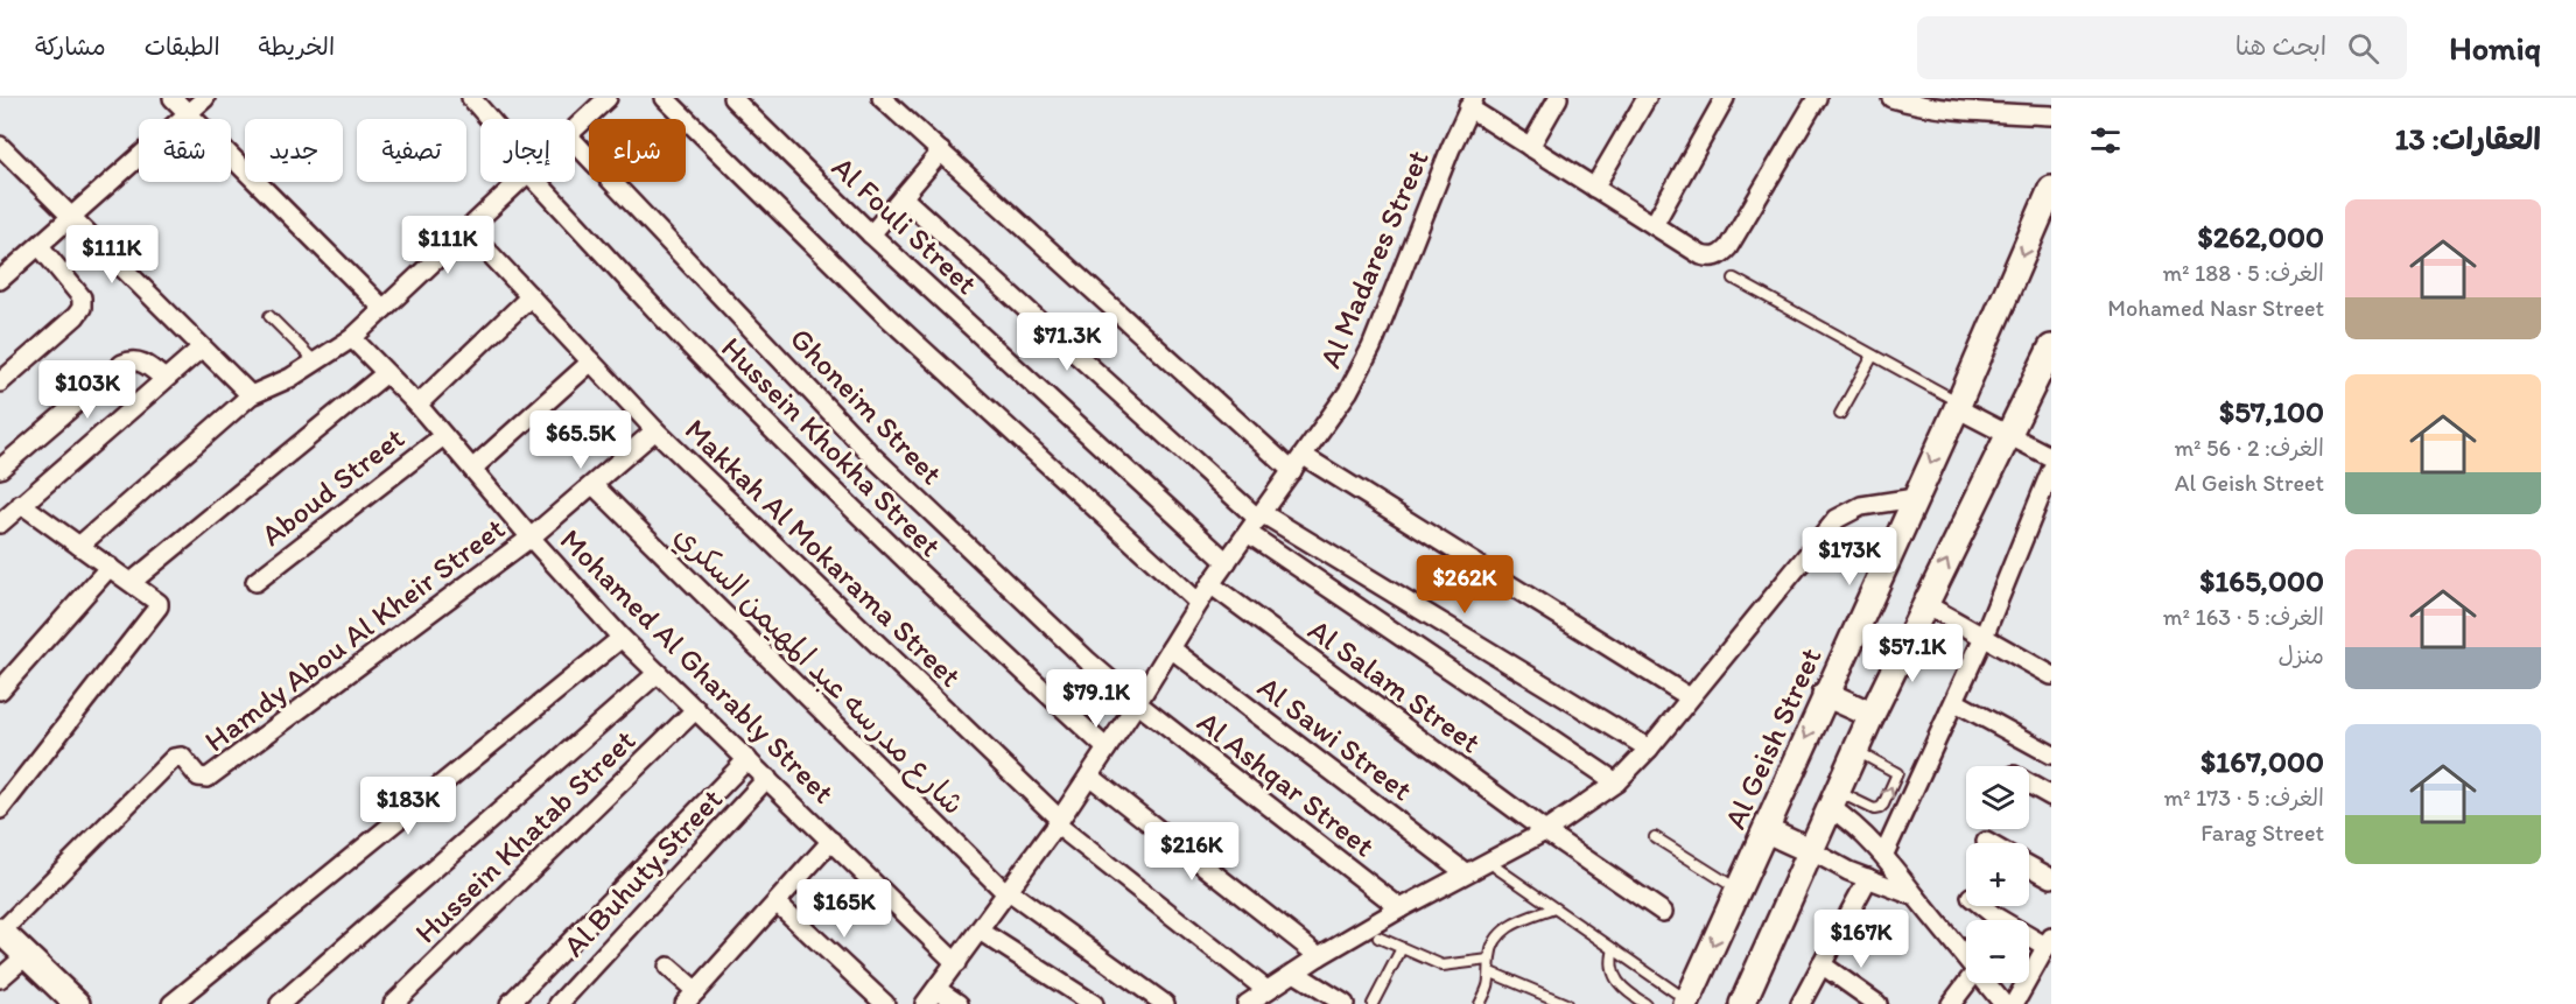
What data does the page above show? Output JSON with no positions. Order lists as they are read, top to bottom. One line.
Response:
{"streets":{"main road":["Al Geish Street"],"street":["Al Fouli Street","Al Madares Street","Ghoneim Street","Hussein Khokha Street","Aboud Street","Makkah Al Mokarama Street","Hamdy Abou Al Kheir Street","Mohamed Al Gharably Street","شارع مدرسه عبد المهيمن السكري","Al Salam Street","Al Sawi Street","Al Ashqar Street","Hussein Khatab Street","Al Buhuty Street"]},"crossings":[["Al Fouli Street","Al Madares Street"],["Al Madares Street","Ghoneim Street"],["Al Madares Street","Hussein Khokha Street"],["Al Madares Street","Makkah Al Mokarama Street"],["Al Madares Street","Mohamed Al Gharably Street"],["Al Madares Street","شارع مدرسه عبد المهيمن السكري"],["Al Madares Street","Al Salam Street"],["Al Madares Street","Al Sawi Street"],["Al Madares Street","Al Ashqar Street"],["Ghoneim Street","Al Ashqar Street"],["Aboud Street","Mohamed Al Gharably Street"],["Hamdy Abou Al Kheir Street","Mohamed Al Gharably Street"],["Mohamed Al Gharably Street","Hussein Khatab Street"],["Mohamed Al Gharably Street","Al Buhuty Street"]],"page":{"header":"Homiq","search":"ابحث هنا","nav":["الخريطة","الطبقات","مشاركة"],"heading":"العقارات: 13","chip":["شراء","إيجار","تصفية","جديد","شقة"],"list":[{"name":"$262,000","note":"الغرف: 5 · 188 m² · Mohamed Nasr Street"},{"name":"$57,100","note":"الغرف: 2 · 56 m² · Al Geish Street"},{"name":"$165,000","note":"الغرف: 5 · 163 m² · منزل"},{"name":"$167,000","note":"الغرف: 5 · 173 m² · Farag Street"}],"price":["$111K","$111K","$71.3K","$103K","$65.5K","$173K","$262K","$57.1K","$79.1K","$183K","$216K","$165K","$167K"],"map_buttons":["+","−"]}}
